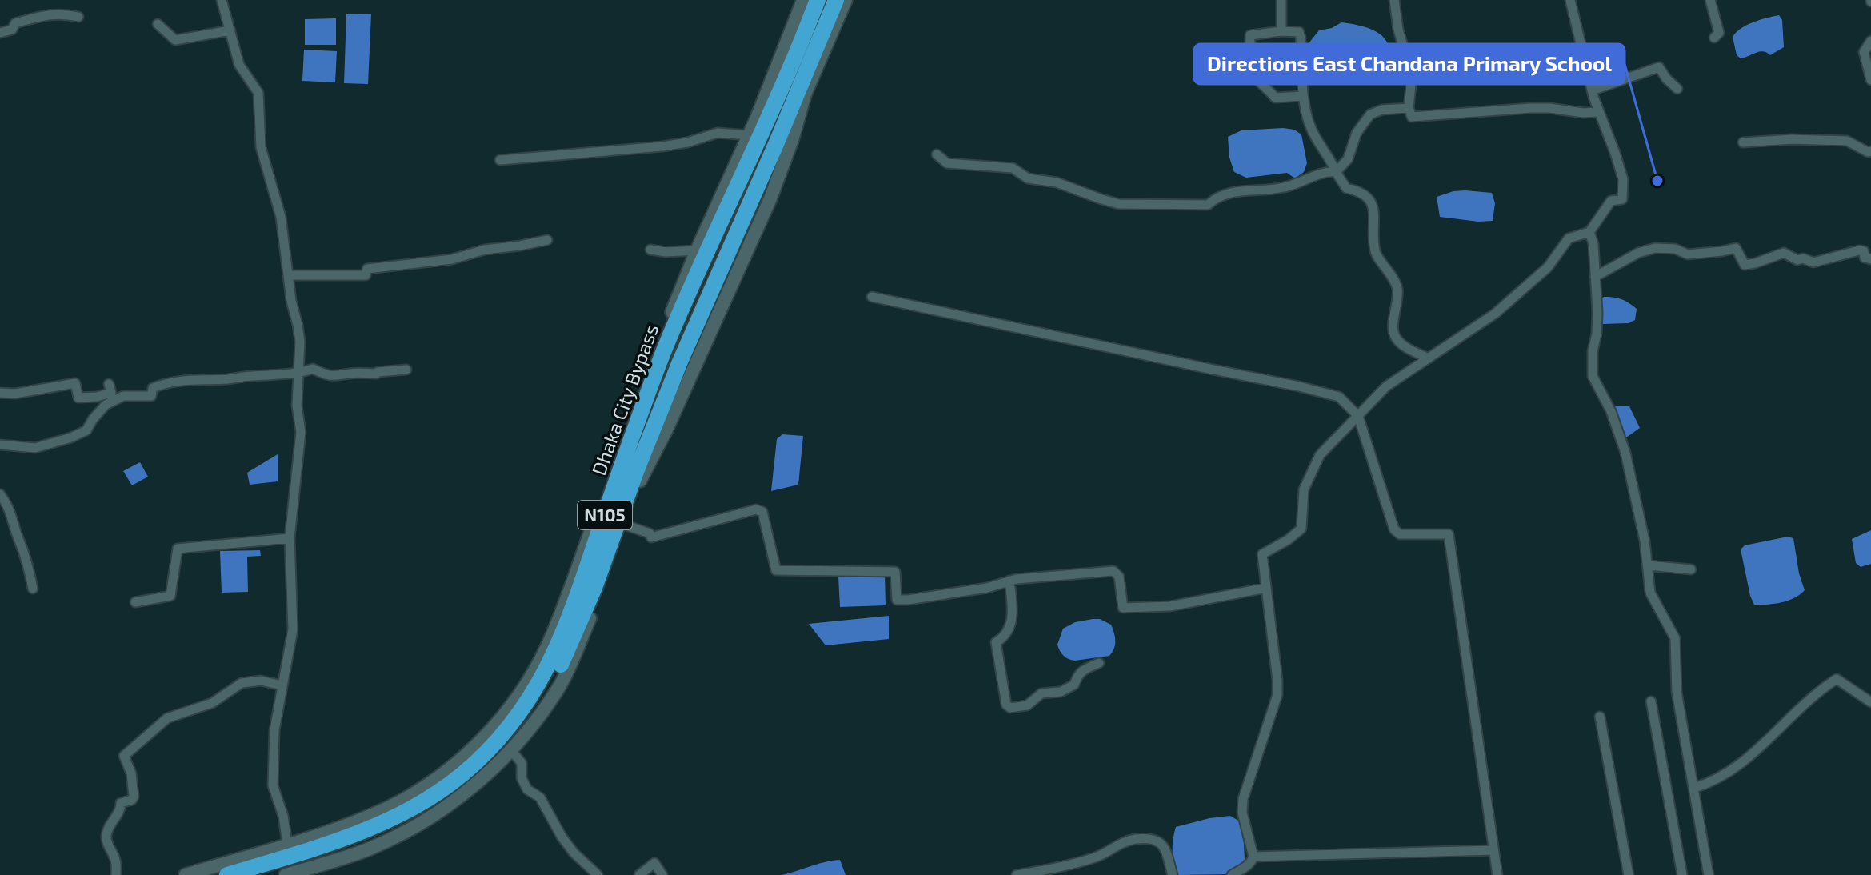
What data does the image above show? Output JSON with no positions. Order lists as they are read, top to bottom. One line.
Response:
{"streets":{"highway":["Dhaka City Bypass","N105"]},"places":["Directions East Chandana Primary School"]}
